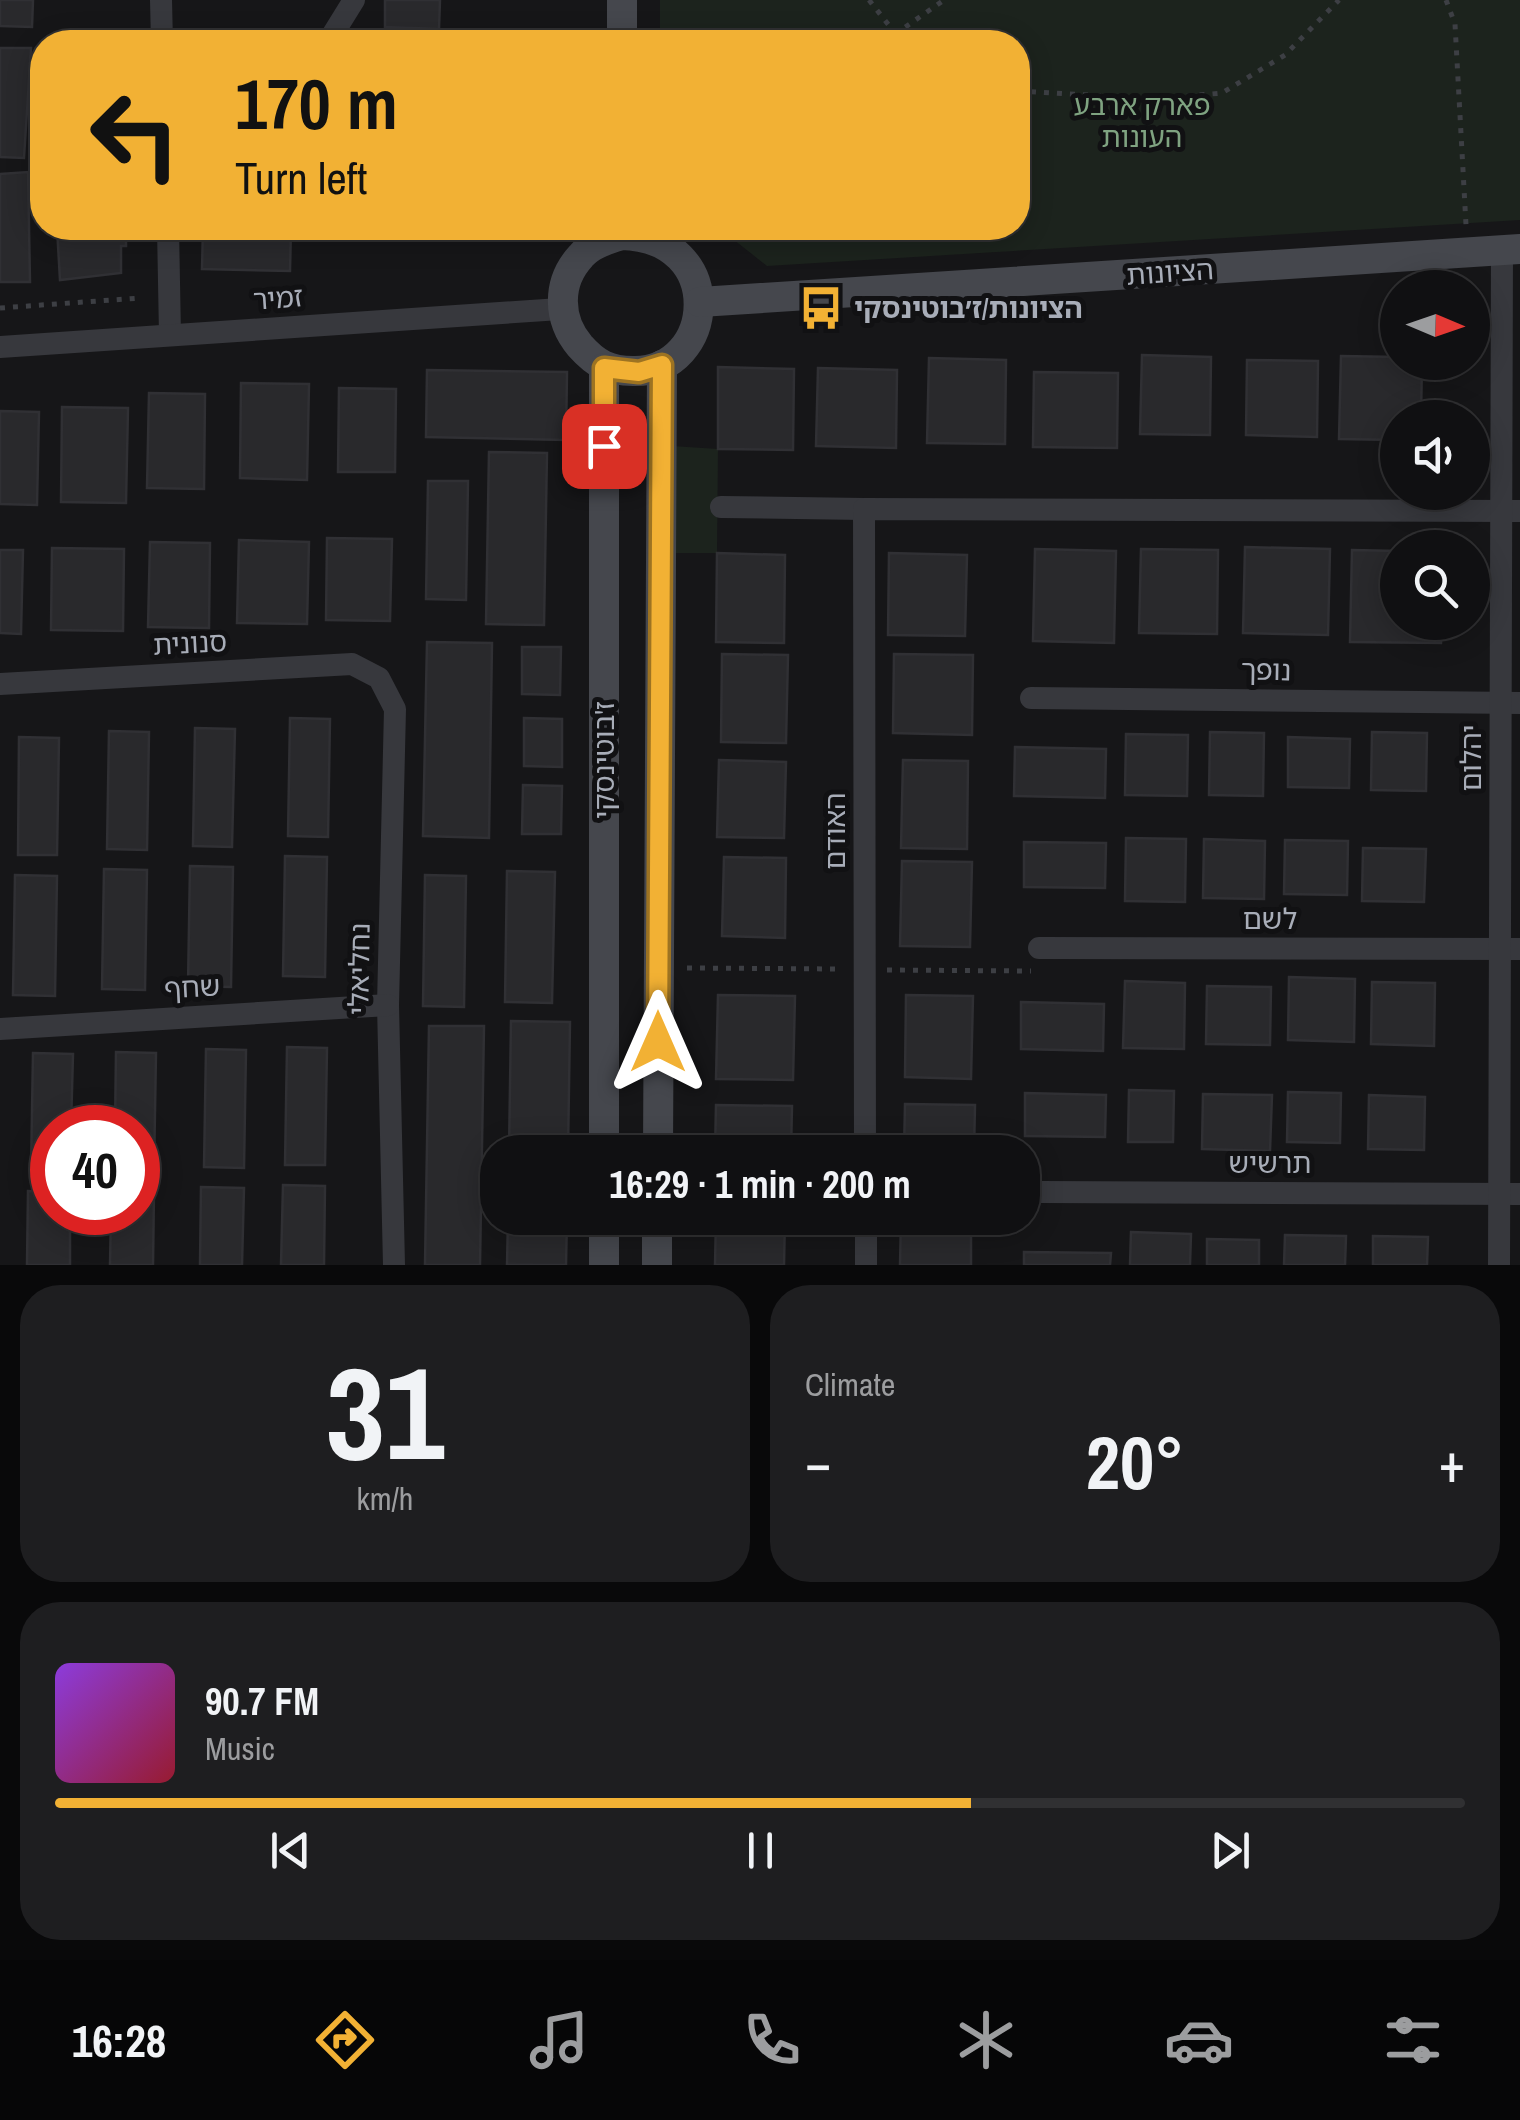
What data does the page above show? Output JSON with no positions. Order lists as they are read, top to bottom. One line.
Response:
{"streets":{"street":["הציונות","זמיר","סנונית","נופך","יהלום","ז'בוטינסקי","האודם","לשם","נחליאלי","שחף","תרשיש"]},"crossings":[["הציונות","יהלום"],["סנונית","נחליאלי"],["נופך","יהלום"],["יהלום","לשם"],["יהלום","תרשיש"],["נחליאלי","שחף"]],"parks":["פארק ארבע העונות"],"places":{"bus stop":["הציונות/ז׳בוטינסקי"]},"north":"right","page":{"turn":["170 m","Turn left"],"limit":"40","trip":"16:29 · 1 min · 200 m","tile":[["31","km/h"],"Climate"],"heat":["−","20°","+"],"song":["90.7 FM","Music"],"tabs":"16:28"}}
